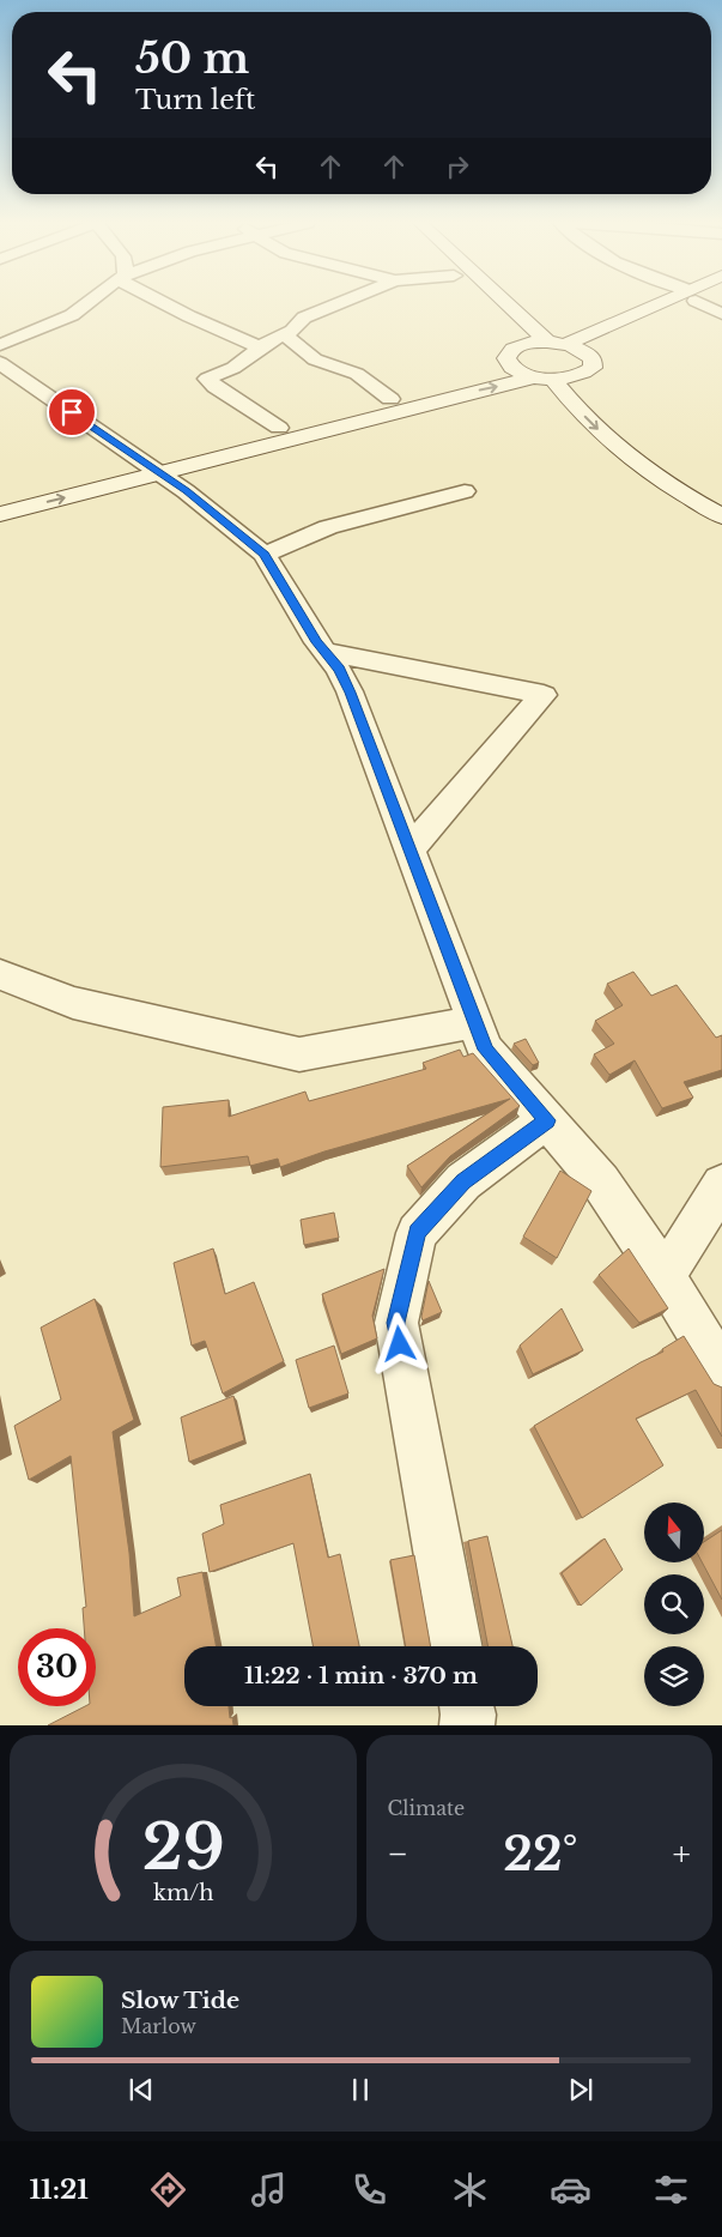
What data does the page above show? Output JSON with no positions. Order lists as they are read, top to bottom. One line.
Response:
{"north":"top","page":{"turn":["50 m","Turn left"],"limit":"30","trip":"11:22 · 1 min · 370 m","tile":"Climate","heat":["−","22°","+"],"song":["Slow Tide","Marlow"],"tabs":"11:21","gauge":["29","km/h"]}}
